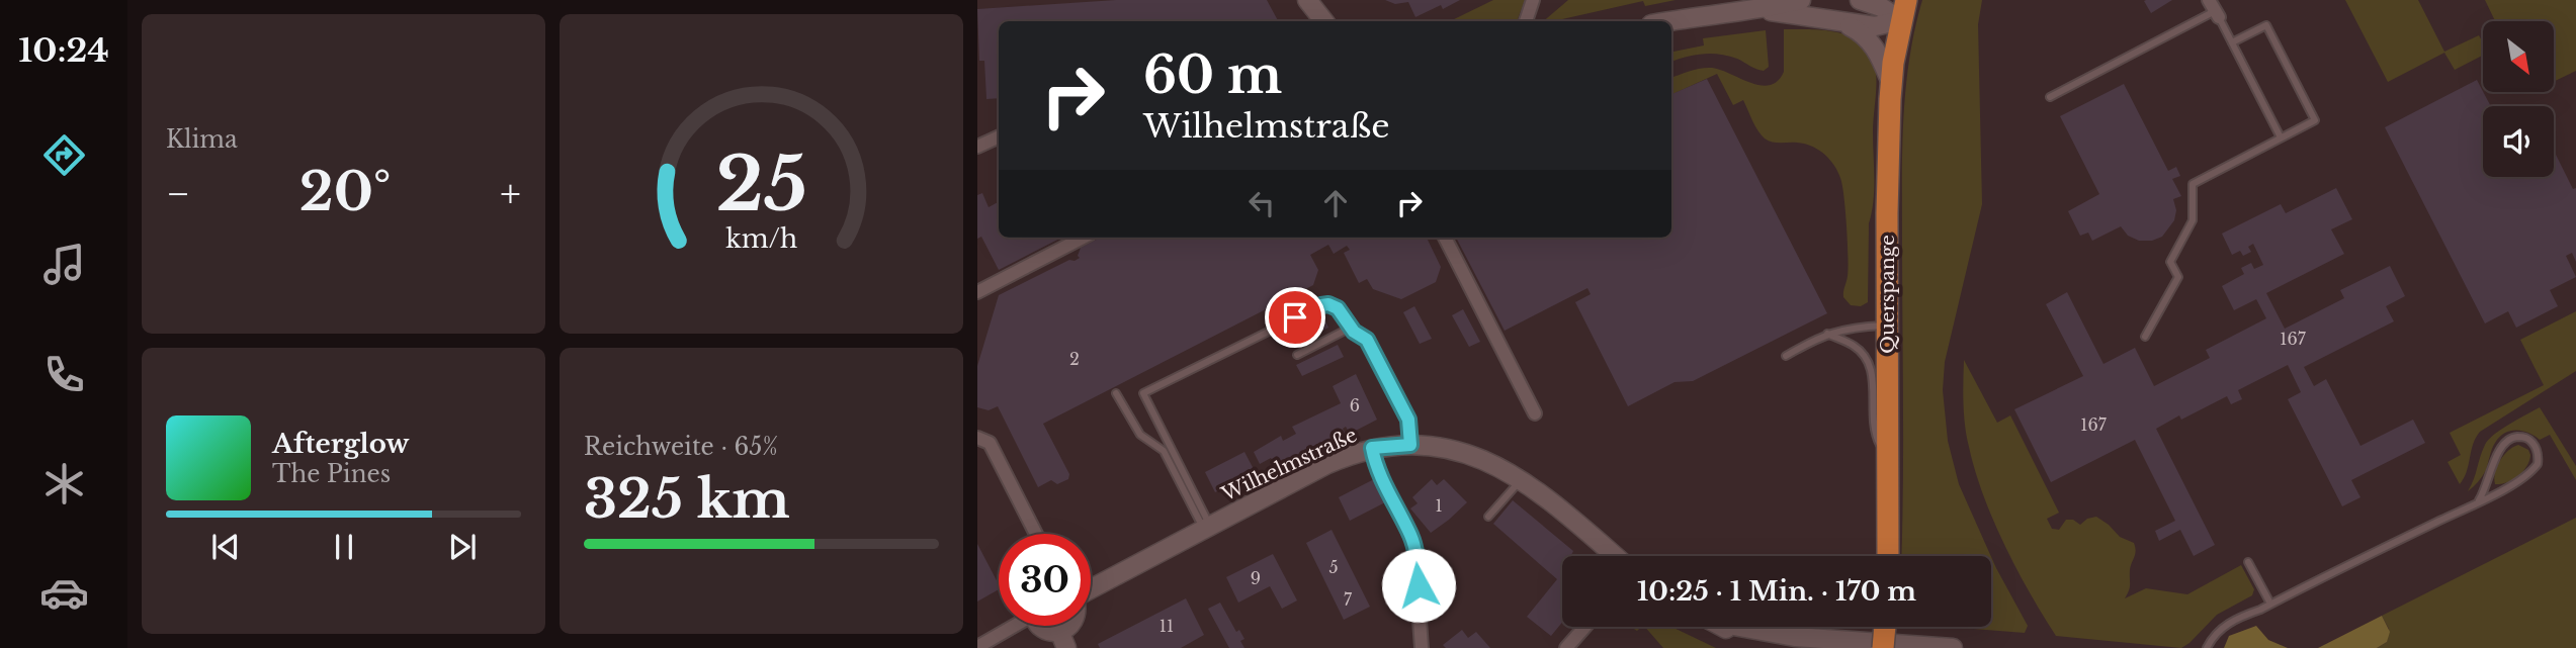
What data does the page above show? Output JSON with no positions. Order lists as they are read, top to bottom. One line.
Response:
{"streets":{"main road":["Querspange"],"street":["Wilhelmstraße"]},"house_numbers":["167","2","6","167","1","5","9","7","11"],"north":"bottom right","page":{"tabs":"10:24","tile":["Klima",["Reichweite · 65%","325 km"]],"turn":["60 m","Wilhelmstraße"],"heat":["−","20°","+"],"song":["Afterglow","The Pines"],"limit":"30","trip":"10:25 · 1 Min. · 170 m","gauge":["25","km/h"]}}
